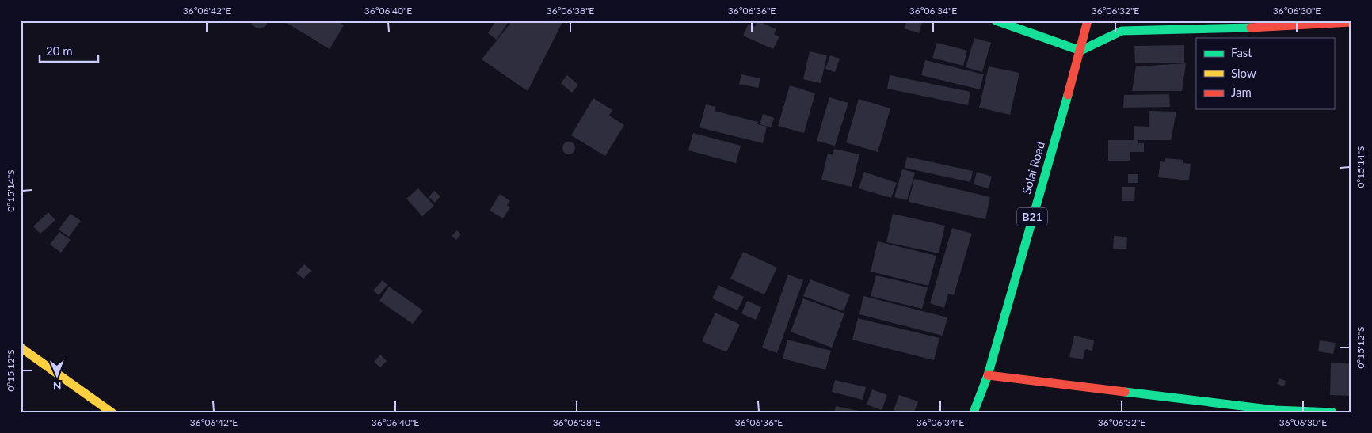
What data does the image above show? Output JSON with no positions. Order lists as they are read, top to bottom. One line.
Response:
{"streets":{"main road":["Solai Road","B21"]},"legend":["Fast","Slow","Jam"],"scale_bar":"20 m","north":"bottom","coordinates":["36°06'42\"E","36°06'40\"E","36°06'38\"E","36°06'36\"E","36°06'34\"E","36°06'32\"E","36°06'30\"E","0°15'14\"S","0°15'12\"S"]}
